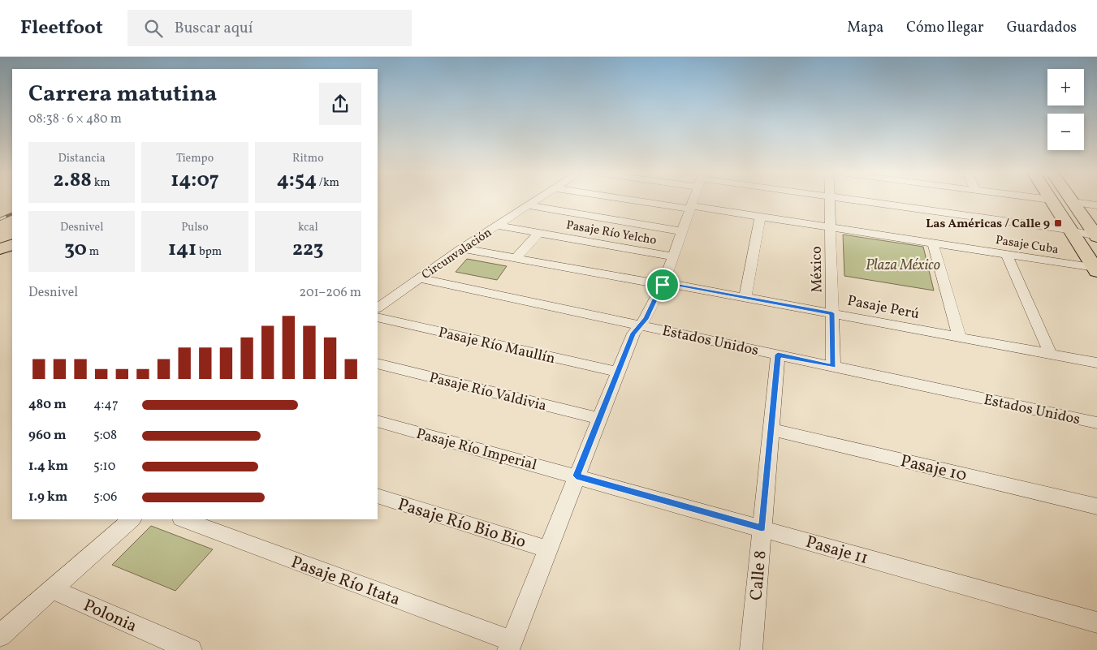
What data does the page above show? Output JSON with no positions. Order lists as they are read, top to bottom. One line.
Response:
{"streets":{"street":["Pasaje Río Yelcho","Pasaje Cuba","Circunvalación","México","Pasaje Perú","Estados Unidos","Pasaje Río Maullín","Pasaje Río Valdivia","Pasaje Río Imperial","Pasaje 10","Pasaje Río Bio Bio","Pasaje 11","Calle 8","Pasaje Río Itata","Polonia"]},"crossings":[["Pasaje Río Yelcho","Circunvalación"],["Pasaje Cuba","México"],["Circunvalación","Pasaje Perú"],["Circunvalación","Estados Unidos"],["México","Pasaje Perú"],["México","Estados Unidos"],["Estados Unidos","Calle 8"],["Pasaje Río Imperial","Pasaje 11"],["Pasaje 10","Calle 8"],["Pasaje 11","Calle 8"]],"parks":["Plaza México"],"places":{"transit":["Las Américas / Calle 9"]},"page":{"header":"Fleetfoot","search":"Buscar aquí","nav":["Mapa","Cómo llegar","Guardados"],"map_buttons":["+","−"],"heading":["Carrera matutina","08:38 · 6 × 480 m"],"stats":[["Distancia","2.88 km"],["Tiempo","14:07"],["Ritmo","4:54 /km"],["Desnivel","30 m"],["Pulso","141 bpm"],["kcal","223"]],"chart":["Desnivel","201–206 m"],"list":[{"name":"480 m","note":"4:47"},{"name":"960 m","note":"5:08"},{"name":"1.4 km","note":"5:10"},{"name":"1.9 km","note":"5:06"}]}}
